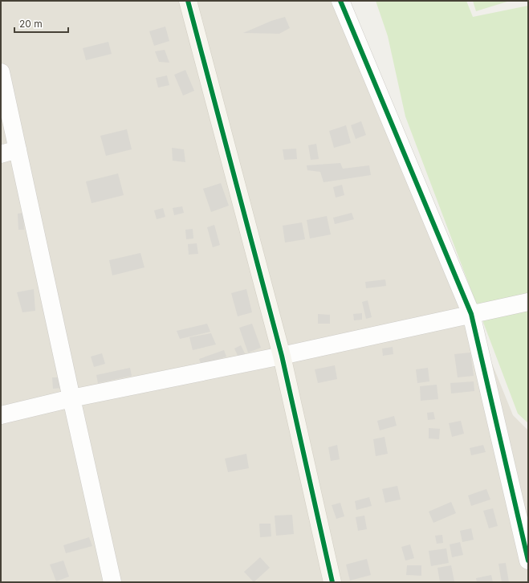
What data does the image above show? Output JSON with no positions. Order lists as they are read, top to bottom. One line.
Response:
{"scale_bar":"20 m"}
